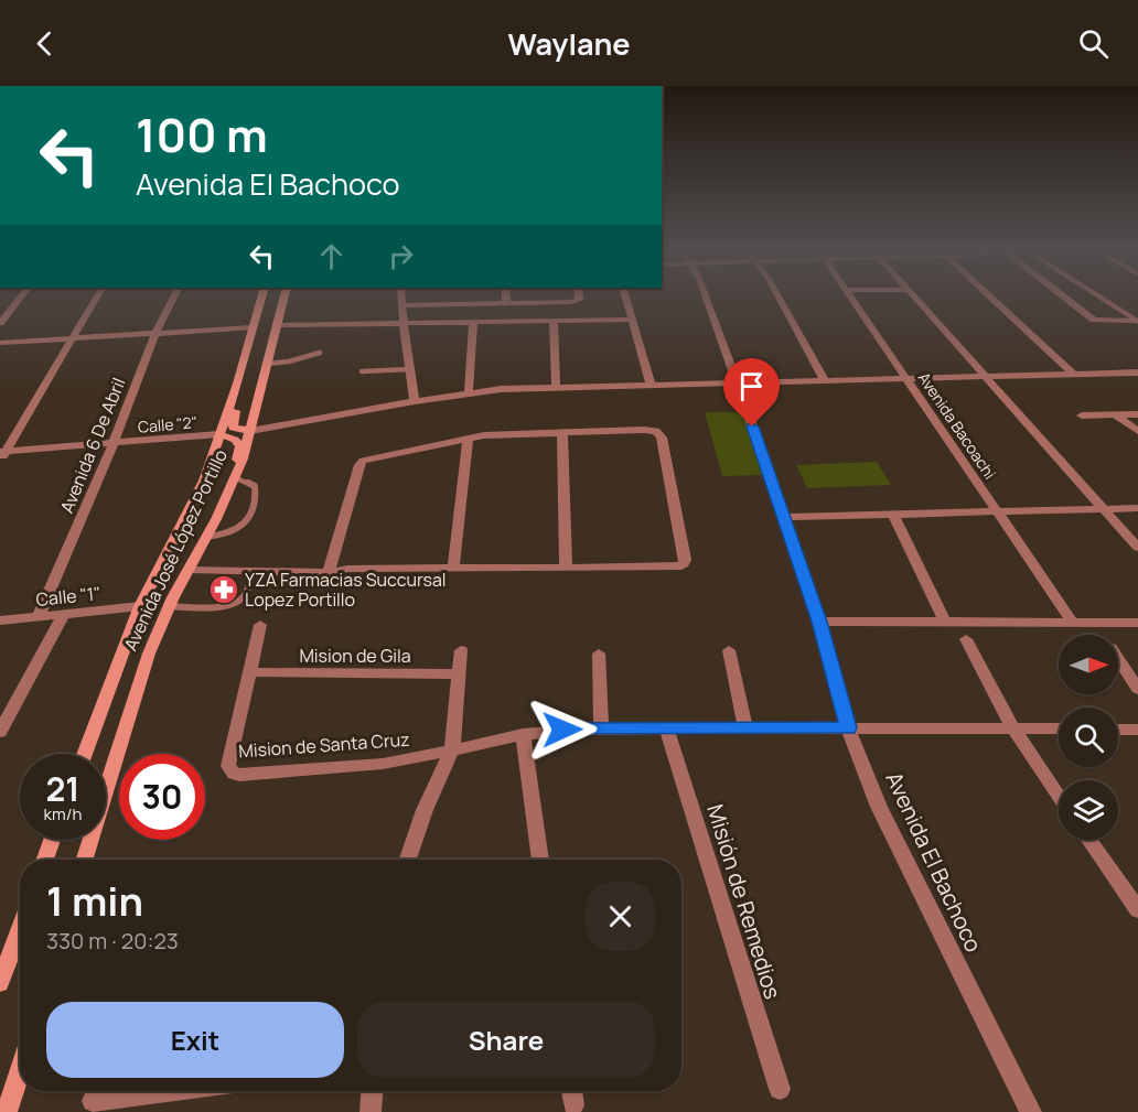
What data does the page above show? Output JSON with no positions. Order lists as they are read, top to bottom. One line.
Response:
{"streets":{"main road":["Avenida José López Portillo"],"street":["Calle \"2\"","Avenida Bacoachi","Avenida 6 De Abril","Calle \"1\"","Mision de Gila","Mision de Santa Cruz","Avenida El Bachoco","Misión de Remedios"]},"crossings":[["Calle \"2\"","Avenida 6 De Abril"],["Calle \"2\"","Avenida José López Portillo"],["Avenida 6 De Abril","Calle \"1\""],["Avenida José López Portillo","Calle \"1\""],["Mision de Gila","Mision de Santa Cruz"]],"places":{"pharmacy":["YZA Farmacias Succursal Lopez Portillo"]},"north":"right","page":{"header":"Waylane","turn":["100 m","Avenida El Bachoco"],"speed":"21 km/h","limit":"30","heading":["1 min","330 m · 20:23"],"buttons":["Exit","Share"]}}
